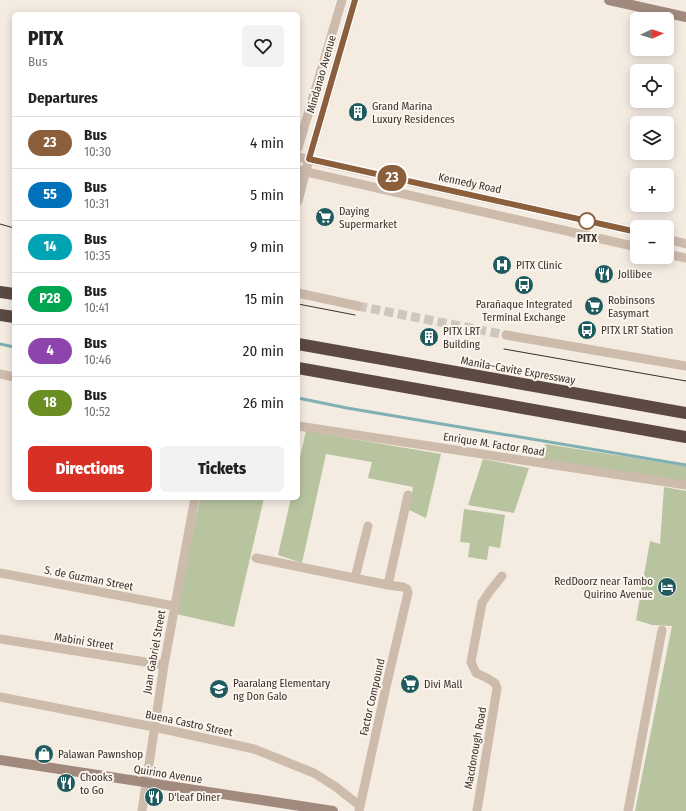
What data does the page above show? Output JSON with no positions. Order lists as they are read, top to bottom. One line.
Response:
{"streets":{"highway":["Manila–Cavite Expressway"],"main road":["Quirino Avenue"],"street":["Mindanao Avenue","Kennedy Road","Enrique M. Factor Road","S. de Guzman Street","Mabini Street","Juan Gabriel Street","Factor Compound","Buena Castro Street","Macdonough Road"]},"crossings":[["Mindanao Avenue","Kennedy Road"],["S. de Guzman Street","Juan Gabriel Street"],["Mabini Street","Juan Gabriel Street"],["Juan Gabriel Street","Buena Castro Street"],["Juan Gabriel Street","Quirino Avenue"],["Factor Compound","Buena Castro Street"]],"places":{"building":["Grand Marina Luxury Residences","PITX LRT Building"],"supermarket":["Daying Supermarket","Robinsons Easymart","Divi Mall"],"other":["PITX"],"hospital":["PITX Clinic"],"restaurant":["Jollibee","Chooks to Go","D'leaf Diner"],"bus stop":["Parañaque Integrated Terminal Exchange","PITX LRT Station"],"hotel":["RedDoorz near Tambo Quirino Avenue"],"school or university":["Paaralang Elementary ng Don Galo"],"shop":["Palawan Pawnshop"]},"lines":["bus line 23"],"north":"right","page":{"on_map":"23","map_buttons":["+","−"],"heading":[["PITX","Bus"],"Departures"],"list":[{"mark":"23","name":"Bus","note":"10:30","value":"4 min"},{"mark":"55","name":"Bus","note":"10:31","value":"5 min"},{"mark":"14","name":"Bus","note":"10:35","value":"9 min"},{"mark":"P28","name":"Bus","note":"10:41","value":"15 min"},{"mark":"4","name":"Bus","note":"10:46","value":"20 min"},{"mark":"18","name":"Bus","note":"10:52","value":"26 min"}],"buttons":["Directions","Tickets"]}}
